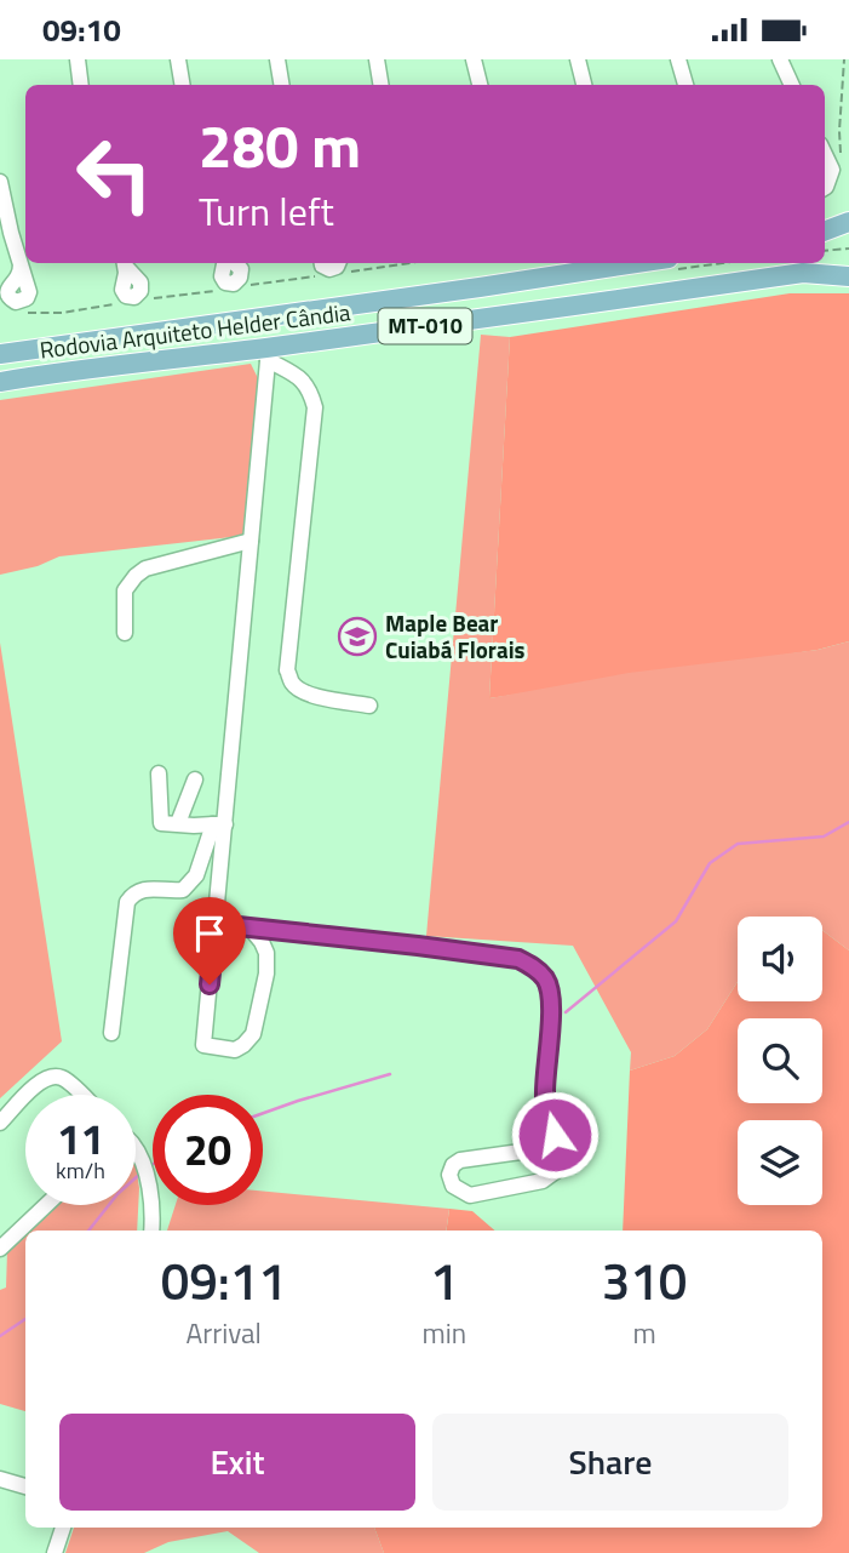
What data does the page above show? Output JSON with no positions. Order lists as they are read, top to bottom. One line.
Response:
{"streets":{"main road":["MT-010","Rodovia Arquiteto Helder Cândia"]},"places":{"school or university":["Maple Bear Cuiabá Florais"]},"page":{"status":"09:10","turn":["280 m","Turn left"],"speed":"11 km/h","limit":"20","eta":["09:11","Arrival","1","min","310","m"],"buttons":["Exit","Share"]}}
